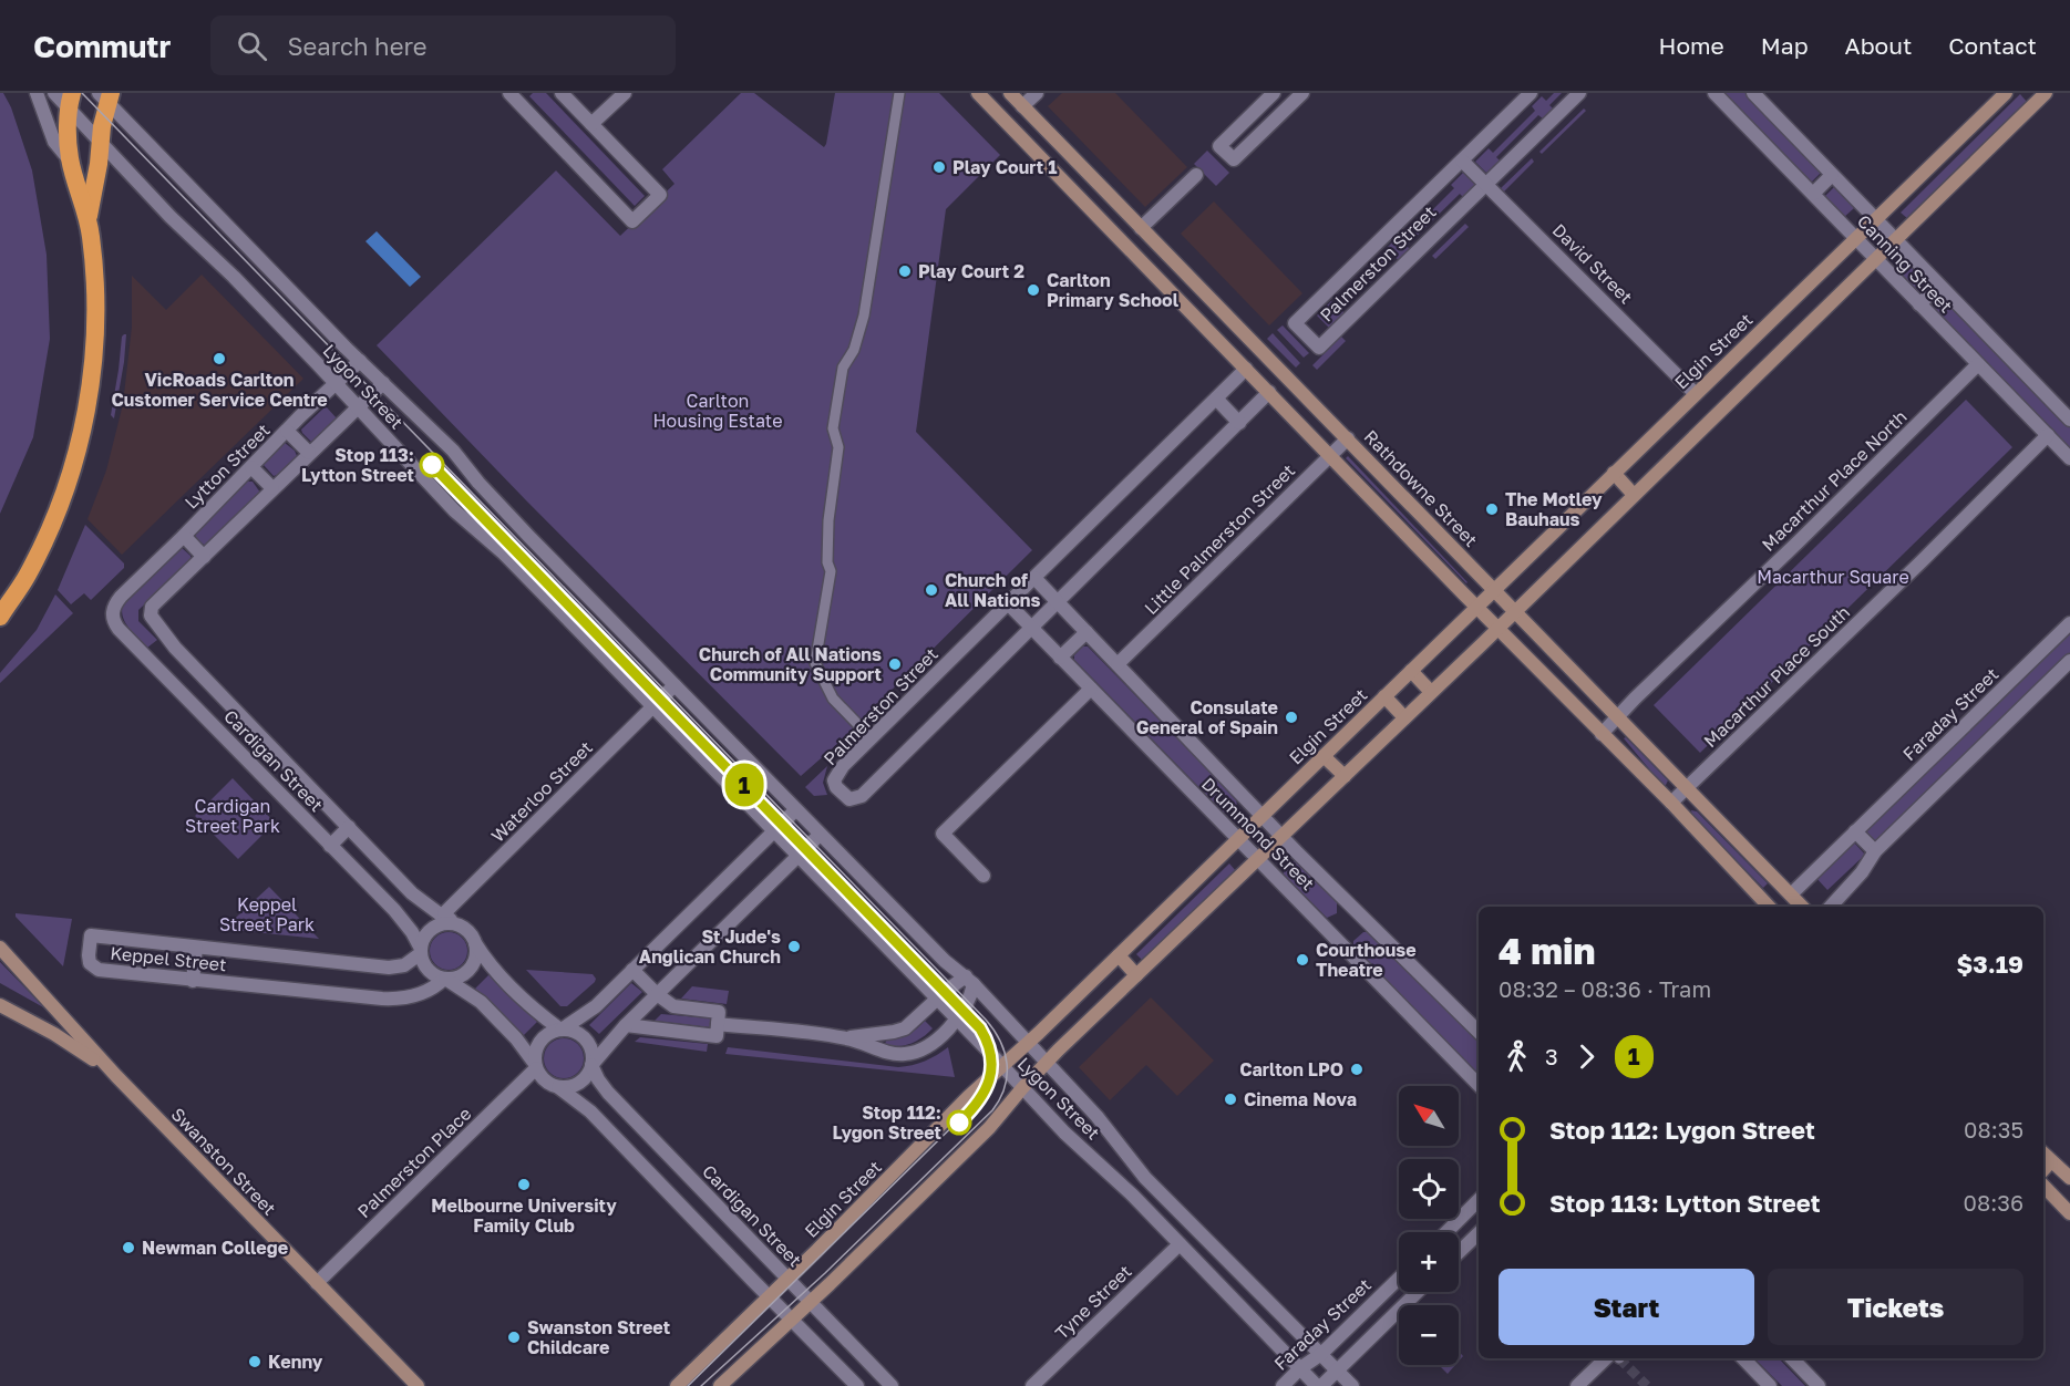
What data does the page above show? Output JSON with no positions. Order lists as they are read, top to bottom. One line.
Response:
{"streets":{"main road":["Elgin Street","Rathdowne Street","Swanston Street"],"street":["Palmerston Street","David Street","Canning Street","Lygon Street","Lytton Street","Macarthur Place North","Little Palmerston Street","Macarthur Place South","Faraday Street","Cardigan Street","Waterloo Street","Drummond Street","Keppel Street","Palmerston Place","Tyne Street"]},"crossings":[["Palmerston Street","David Street"],["Palmerston Street","Drummond Street"],["David Street","Elgin Street"],["Canning Street","Elgin Street"],["Canning Street","Macarthur Place North"],["Canning Street","Macarthur Place South"],["Elgin Street","Lygon Street"],["Elgin Street","Rathdowne Street"],["Elgin Street","Cardigan Street"],["Elgin Street","Drummond Street"],["Lygon Street","Lytton Street"],["Lygon Street","Faraday Street"],["Lygon Street","Waterloo Street"],["Lygon Street","Tyne Street"],["Lytton Street","Cardigan Street"],["Macarthur Place North","Rathdowne Street"],["Rathdowne Street","Little Palmerston Street"],["Rathdowne Street","Macarthur Place South"],["Rathdowne Street","Faraday Street"],["Little Palmerston Street","Drummond Street"],["Cardigan Street","Waterloo Street"],["Cardigan Street","Keppel Street"],["Cardigan Street","Palmerston Place"],["Waterloo Street","Keppel Street"],["Swanston Street","Palmerston Place"]],"parks":["Carlton Housing Estate","Macarthur Square","Cardigan Street Park","Keppel Street Park"],"places":["Play Court 1","Play Court 2","Carlton Primary School","VicRoads Carlton Customer Service Centre","Stop 113: Lytton Street","The Motley Bauhaus","Church of All Nations","Church of All Nations Community Support","Consulate General of Spain","St Jude's Anglican Church","Courthouse Theatre","Carlton LPO","Cinema Nova","Stop 112: Lygon Street","Melbourne University Family Club","Newman College","Swanston Street Childcare","Kenny"],"lines":["tram line 1"],"north":"top left","page":{"header":"Commutr","search":"Search here","nav":["Home","Map","About","Contact"],"on_map":"1","heading":["4 min","08:32 – 08:36 · Tram","$3.19"],"legs":["3","1"],"map_buttons":["+","−"],"list":[{"name":"Stop 112: Lygon Street","value":"08:35"},{"name":"Stop 113: Lytton Street","value":"08:36"}],"buttons":["Start","Tickets"]}}
